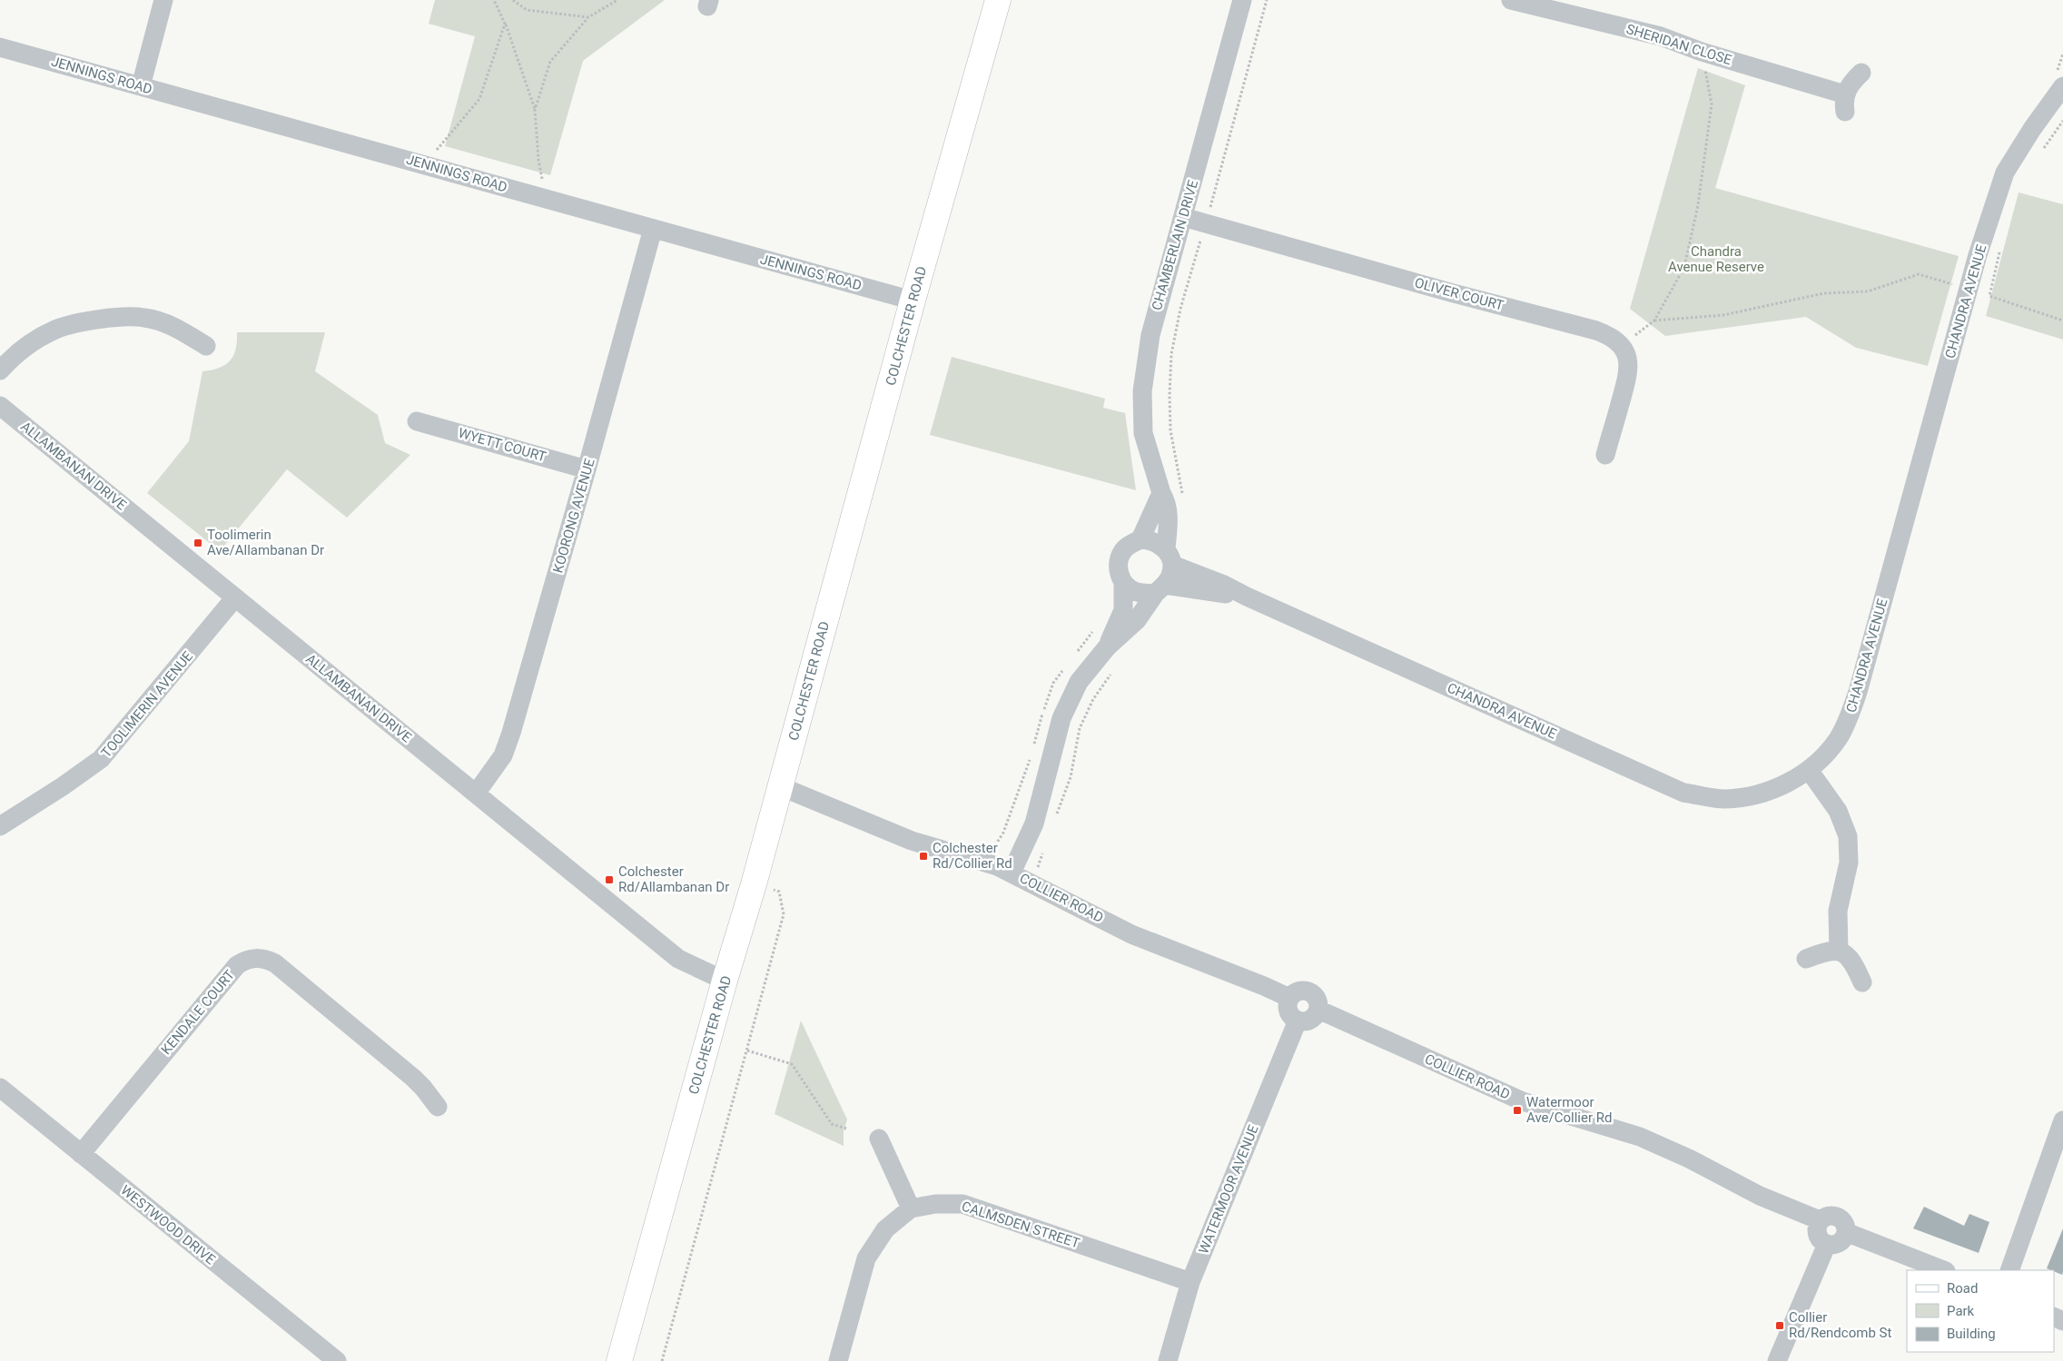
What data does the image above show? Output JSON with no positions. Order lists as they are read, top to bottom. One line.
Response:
{"streets":{"main road":["COLCHESTER ROAD"],"street":["SHERIDAN CLOSE","JENNINGS ROAD","CHAMBERLAIN DRIVE","OLIVER COURT","CHANDRA AVENUE","WYETT COURT","ALLAMBANAN DRIVE","KOORONG AVENUE","TOOLIMERIN AVENUE","COLLIER ROAD","KENDALE COURT","WATERMOOR AVENUE","WESTWOOD DRIVE","CALMSDEN STREET"]},"crossings":[["JENNINGS ROAD","COLCHESTER ROAD"],["JENNINGS ROAD","KOORONG AVENUE"],["CHAMBERLAIN DRIVE","OLIVER COURT"],["CHAMBERLAIN DRIVE","CHANDRA AVENUE"],["COLCHESTER ROAD","ALLAMBANAN DRIVE"],["COLCHESTER ROAD","COLLIER ROAD"],["WYETT COURT","KOORONG AVENUE"],["ALLAMBANAN DRIVE","KOORONG AVENUE"],["ALLAMBANAN DRIVE","TOOLIMERIN AVENUE"],["COLLIER ROAD","WATERMOOR AVENUE"],["KENDALE COURT","WESTWOOD DRIVE"],["WATERMOOR AVENUE","CALMSDEN STREET"]],"parks":["Chandra Avenue Reserve"],"places":{"transit":["Toolimerin Ave/Allambanan Dr","Colchester Rd/Collier Rd","Colchester Rd/Allambanan Dr","Watermoor Ave/Collier Rd","Collier Rd/Rendcomb St"]},"legend":["Road","Park","Building"]}
